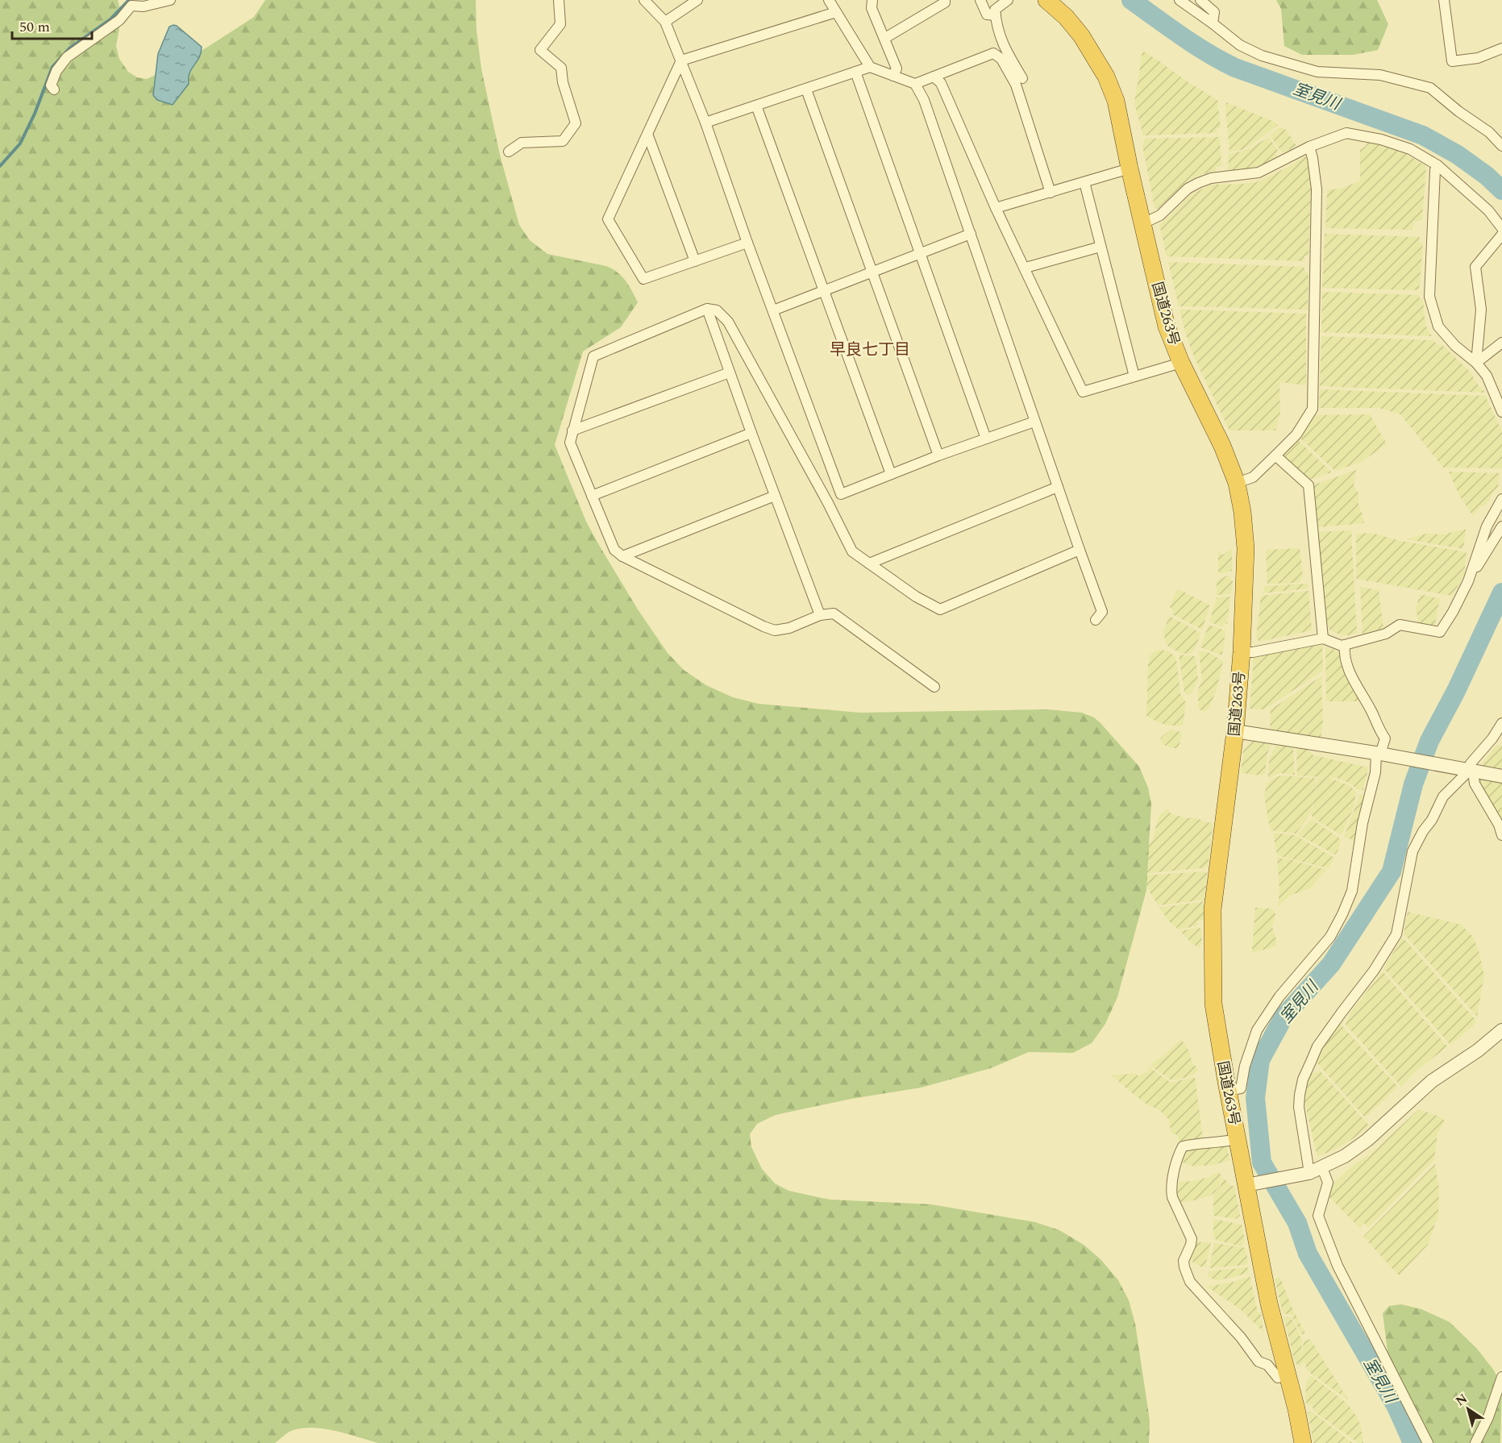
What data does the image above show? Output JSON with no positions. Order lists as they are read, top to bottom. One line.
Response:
{"streets":{"highway":["国道263号"]},"districts":["早良七丁目"],"water":["室見川"],"scale_bar":"50 m","north":"top left"}
